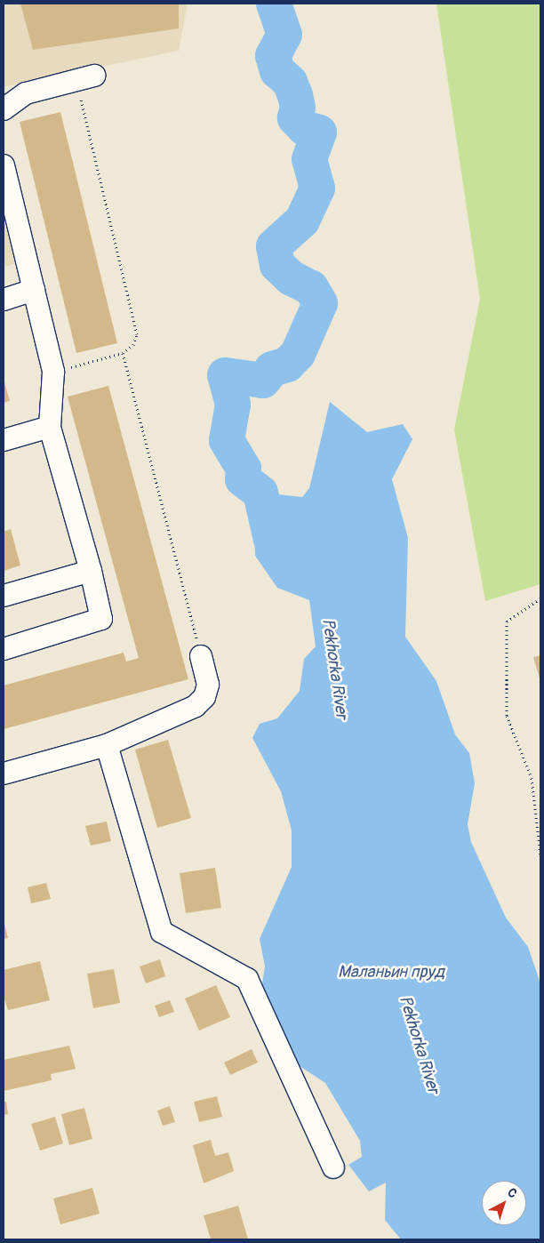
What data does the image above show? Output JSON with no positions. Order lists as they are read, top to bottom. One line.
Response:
{"water":["Pekhorka River","Маланьин пруд"],"north":"top right"}
